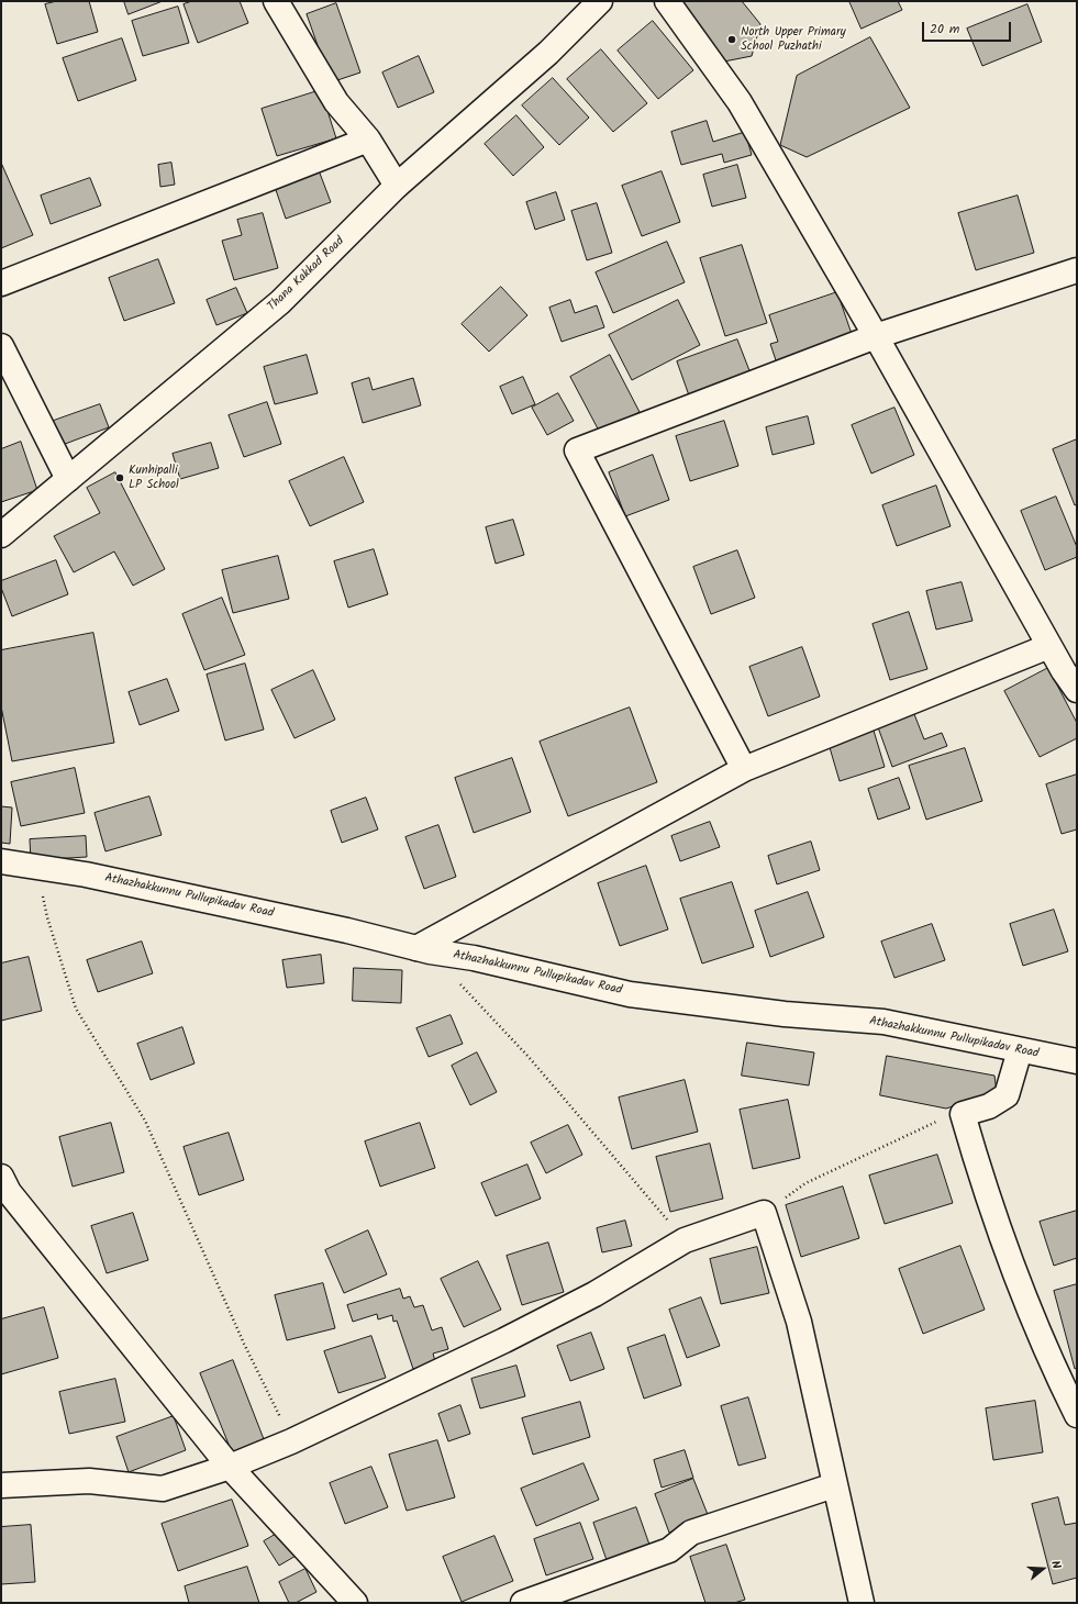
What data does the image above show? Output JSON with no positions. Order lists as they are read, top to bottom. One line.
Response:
{"streets":{"street":["Thana Kakkad Road","Athazhakkunnu Pullupikadav Road"]},"places":["North Upper Primary School Puzhathi","Kunhipalli LP School"],"scale_bar":"20 m","north":"right"}
